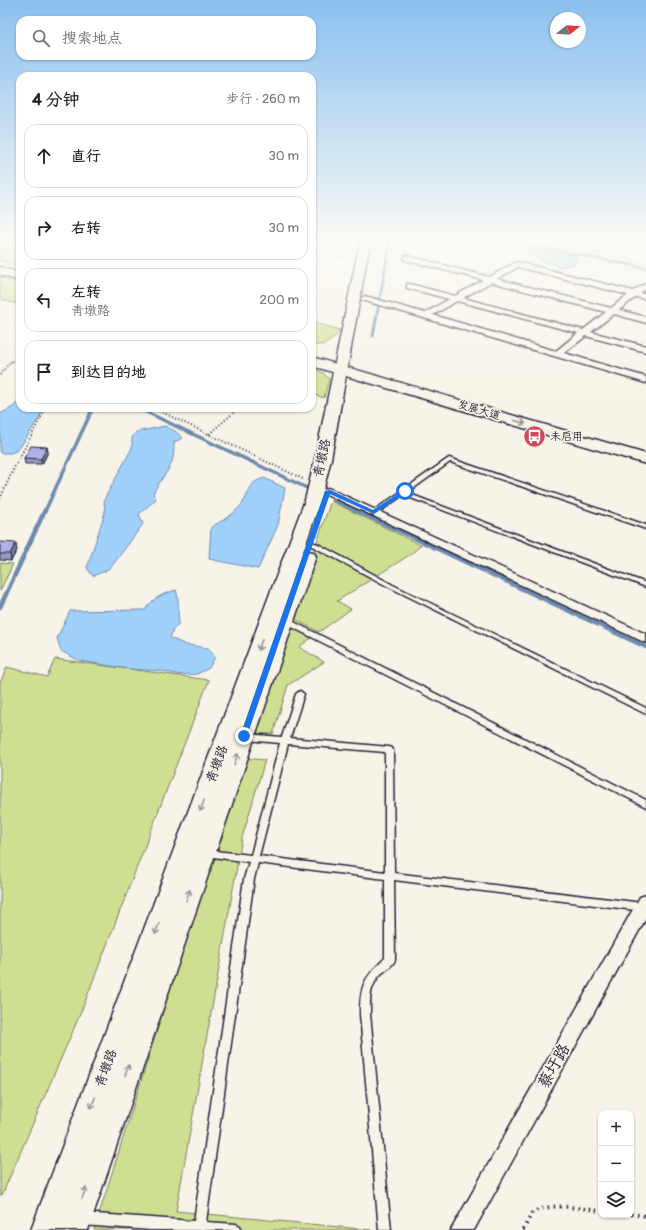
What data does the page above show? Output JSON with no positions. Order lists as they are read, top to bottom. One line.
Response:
{"streets":{"main road":["发展大道","青墩路"],"street":["蔡圩路"]},"crossings":[["发展大道","青墩路"]],"places":{"bus stop":["未启用"]},"north":"right","page":{"search":"搜索地点","heading":["4 分钟","步行 · 260 m"],"list":[["直行","30 m"],["右转","30 m"],["左转","青墩路","200 m"],"到达目的地"],"map_buttons":["+","−"]}}
